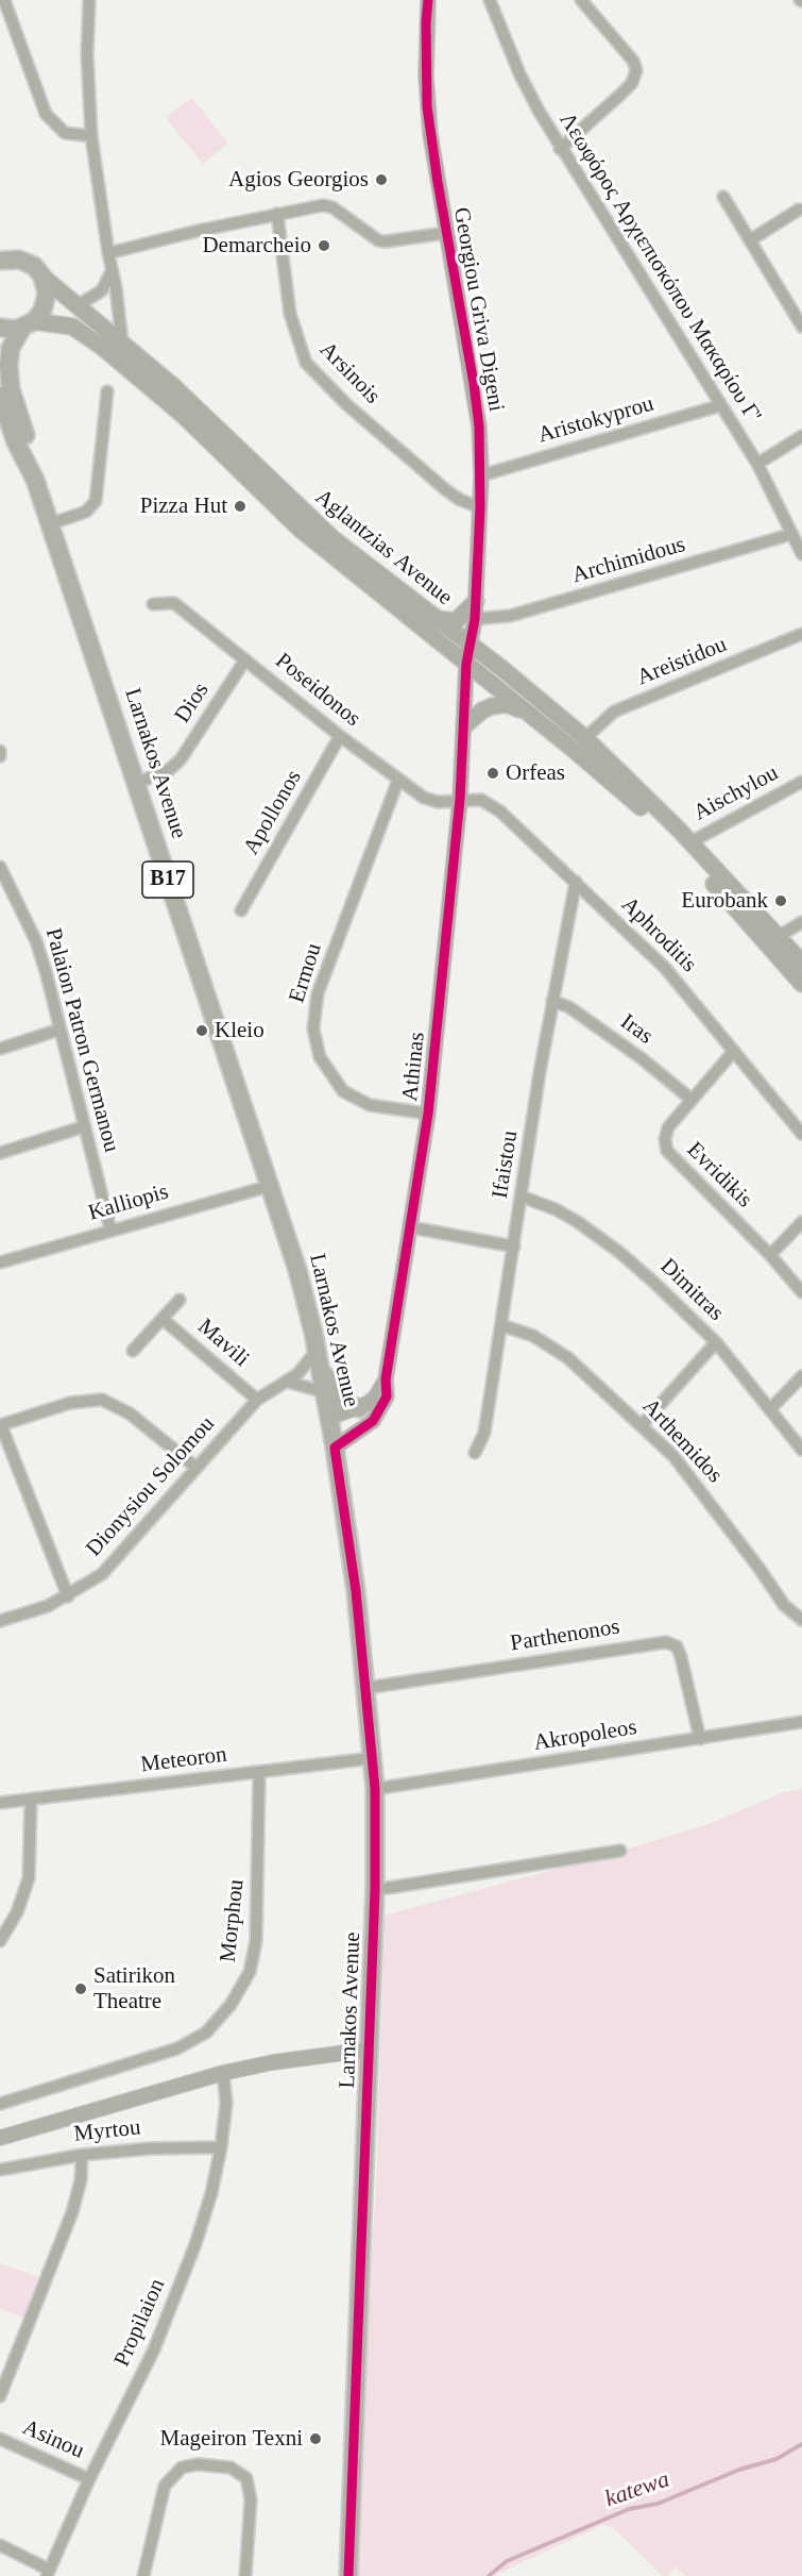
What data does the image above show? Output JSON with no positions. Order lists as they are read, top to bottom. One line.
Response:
{"streets":{"main road":["Aglantzias Avenue","Larnakos Avenue","B17"],"street":["Λεωφόρος Αρχιεπισκόπου Μακαρίου Γ'","Georgiou Griva Digeni","Arsinois","Aristokyprou","Archimidous","Areistidou","Poseidonos","Dios","Aischylou","Apollonos","Aphroditis","Ermou","Iras","Palaion Patron Germanou","Athinas","Ifaistou","Evridikis","Kalliopis","Dimitras","Mavili","Arthemidos","Dionysiou Solomou","Parthenonos","Akropoleos","Meteoron","Morphou","Myrtou","Propilaion","Asinou"]},"crossings":[["Λεωφόρος Αρχιεπισκόπου Μακαρίου Γ'","Aristokyprou"],["Λεωφόρος Αρχιεπισκόπου Μακαρίου Γ'","Archimidous"],["Georgiou Griva Digeni","Arsinois"],["Georgiou Griva Digeni","Aristokyprou"],["Georgiou Griva Digeni","Aglantzias Avenue"],["Georgiou Griva Digeni","Archimidous"],["Georgiou Griva Digeni","Athinas"],["Aglantzias Avenue","Areistidou"],["Aglantzias Avenue","Larnakos Avenue"],["Aglantzias Avenue","Aischylou"],["Aglantzias Avenue","Athinas"],["Poseidonos","Dios"],["Poseidonos","Apollonos"],["Poseidonos","Aphroditis"],["Poseidonos","Ermou"],["Poseidonos","Athinas"],["Dios","Larnakos Avenue"],["Larnakos Avenue","Athinas"],["Larnakos Avenue","Kalliopis"],["Larnakos Avenue","Dionysiou Solomou"],["Larnakos Avenue","Parthenonos"],["Larnakos Avenue","Akropoleos"],["Larnakos Avenue","Meteoron"],["Aphroditis","Athinas"],["Aphroditis","Ifaistou"],["Aphroditis","Evridikis"],["Ermou","Athinas"],["Iras","Ifaistou"],["Iras","Evridikis"],["Palaion Patron Germanou","Kalliopis"],["Ifaistou","Dimitras"],["Ifaistou","Arthemidos"],["Mavili","Dionysiou Solomou"],["Parthenonos","Akropoleos"],["Meteoron","Morphou"],["Myrtou","Propilaion"],["Propilaion","Asinou"]],"water":["katewa"],"places":["Agios Georgios","Demarcheio","Pizza Hut","Orfeas","Eurobank","Kleio","Satirikon Theatre","Mageiron Texni"]}
